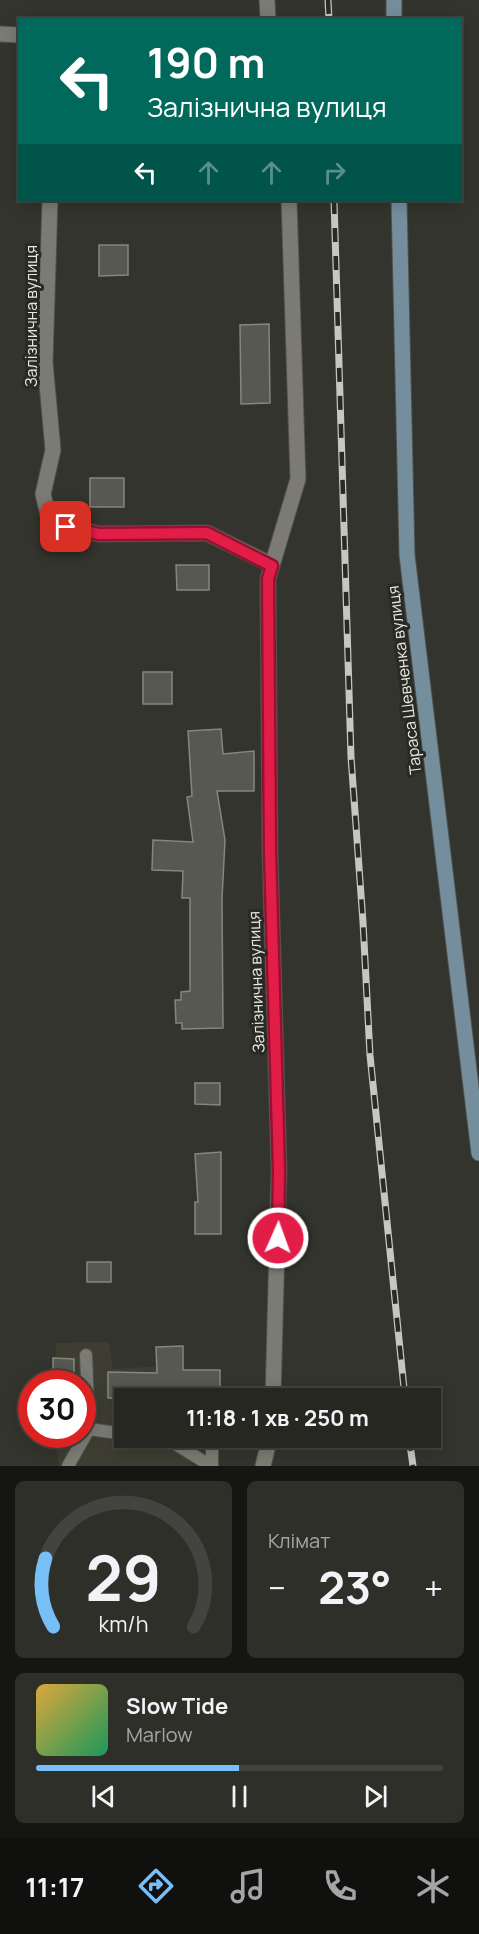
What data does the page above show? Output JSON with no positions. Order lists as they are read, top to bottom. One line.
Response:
{"streets":{"street":["Залізнична вулиця","Тараса Шевченка вулиця"]},"page":{"turn":["190 m","Залізнична вулиця"],"limit":"30","trip":"11:18 · 1 хв · 250 m","tile":"Клімат","heat":["−","23°","+"],"song":["Slow Tide","Marlow"],"tabs":"11:17","gauge":["29","km/h"]}}
